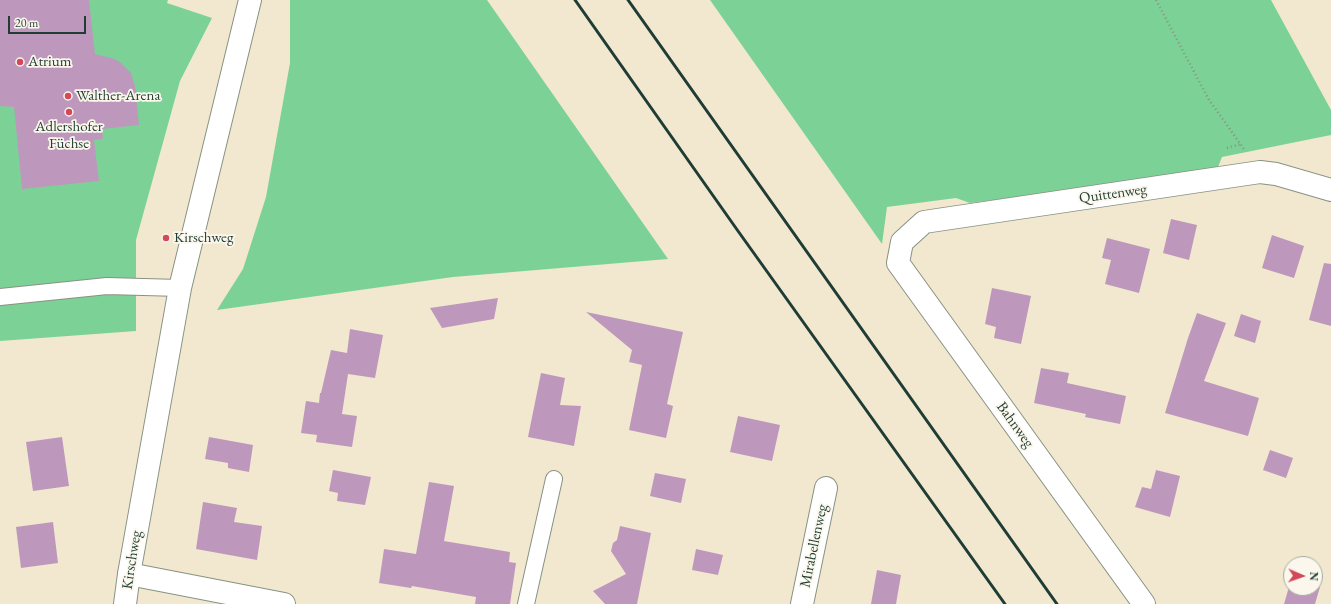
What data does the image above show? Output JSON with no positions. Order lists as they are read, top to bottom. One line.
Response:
{"streets":{"street":["Quittenweg","Bahnweg","Mirabellenweg","Kirschweg"]},"crossings":[["Quittenweg","Bahnweg"]],"places":["Atrium","Walther-Arena","Adlershofer Füchse","Kirschweg"],"scale_bar":"20 m","north":"right"}
